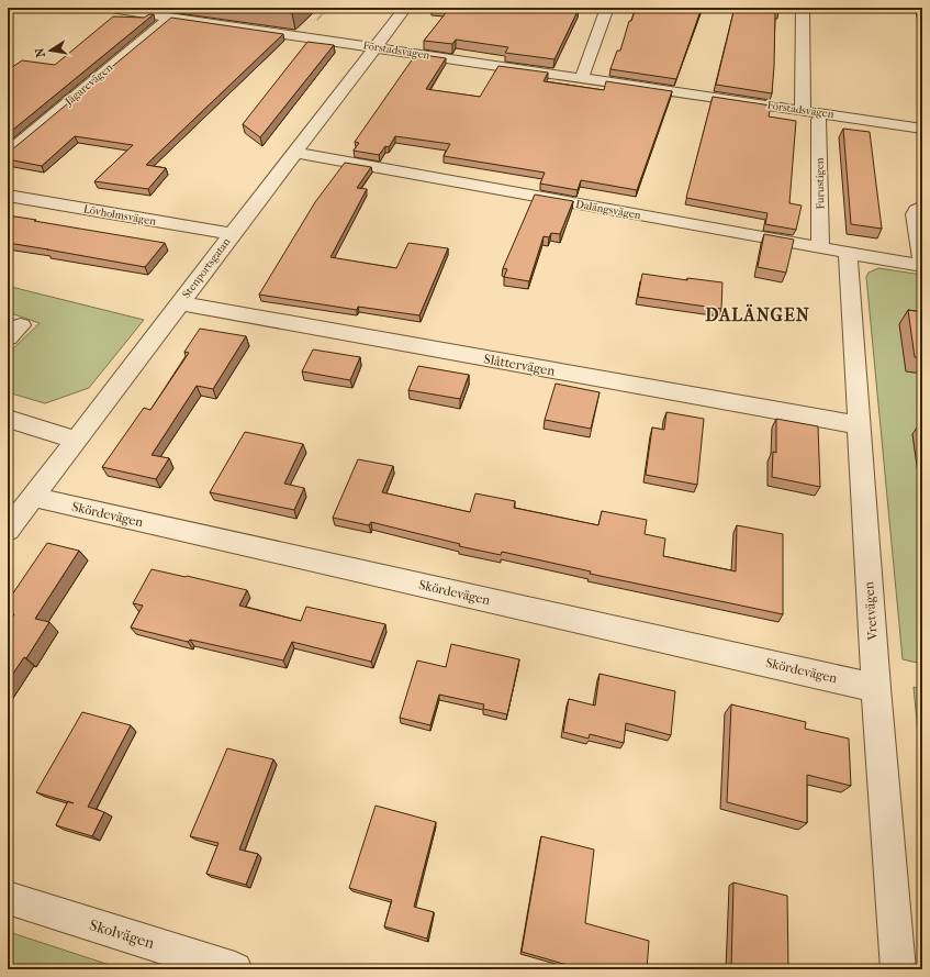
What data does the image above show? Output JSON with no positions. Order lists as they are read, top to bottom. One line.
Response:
{"streets":{"street":["Förstadsvägen","Jägarevägen","Furustigen","Dalängsvägen","Lövholmsvägen","Stenportsgatan","Slåttervägen","Skördevägen","Vretvägen","Skolvägen"]},"crossings":[["Förstadsvägen","Jägarevägen"],["Förstadsvägen","Stenportsgatan"],["Furustigen","Dalängsvägen"],["Dalängsvägen","Stenportsgatan"],["Dalängsvägen","Vretvägen"],["Lövholmsvägen","Stenportsgatan"],["Stenportsgatan","Slåttervägen"],["Stenportsgatan","Skördevägen"],["Slåttervägen","Vretvägen"],["Skördevägen","Vretvägen"]],"districts":["DALÄNGEN"],"north":"left"}
